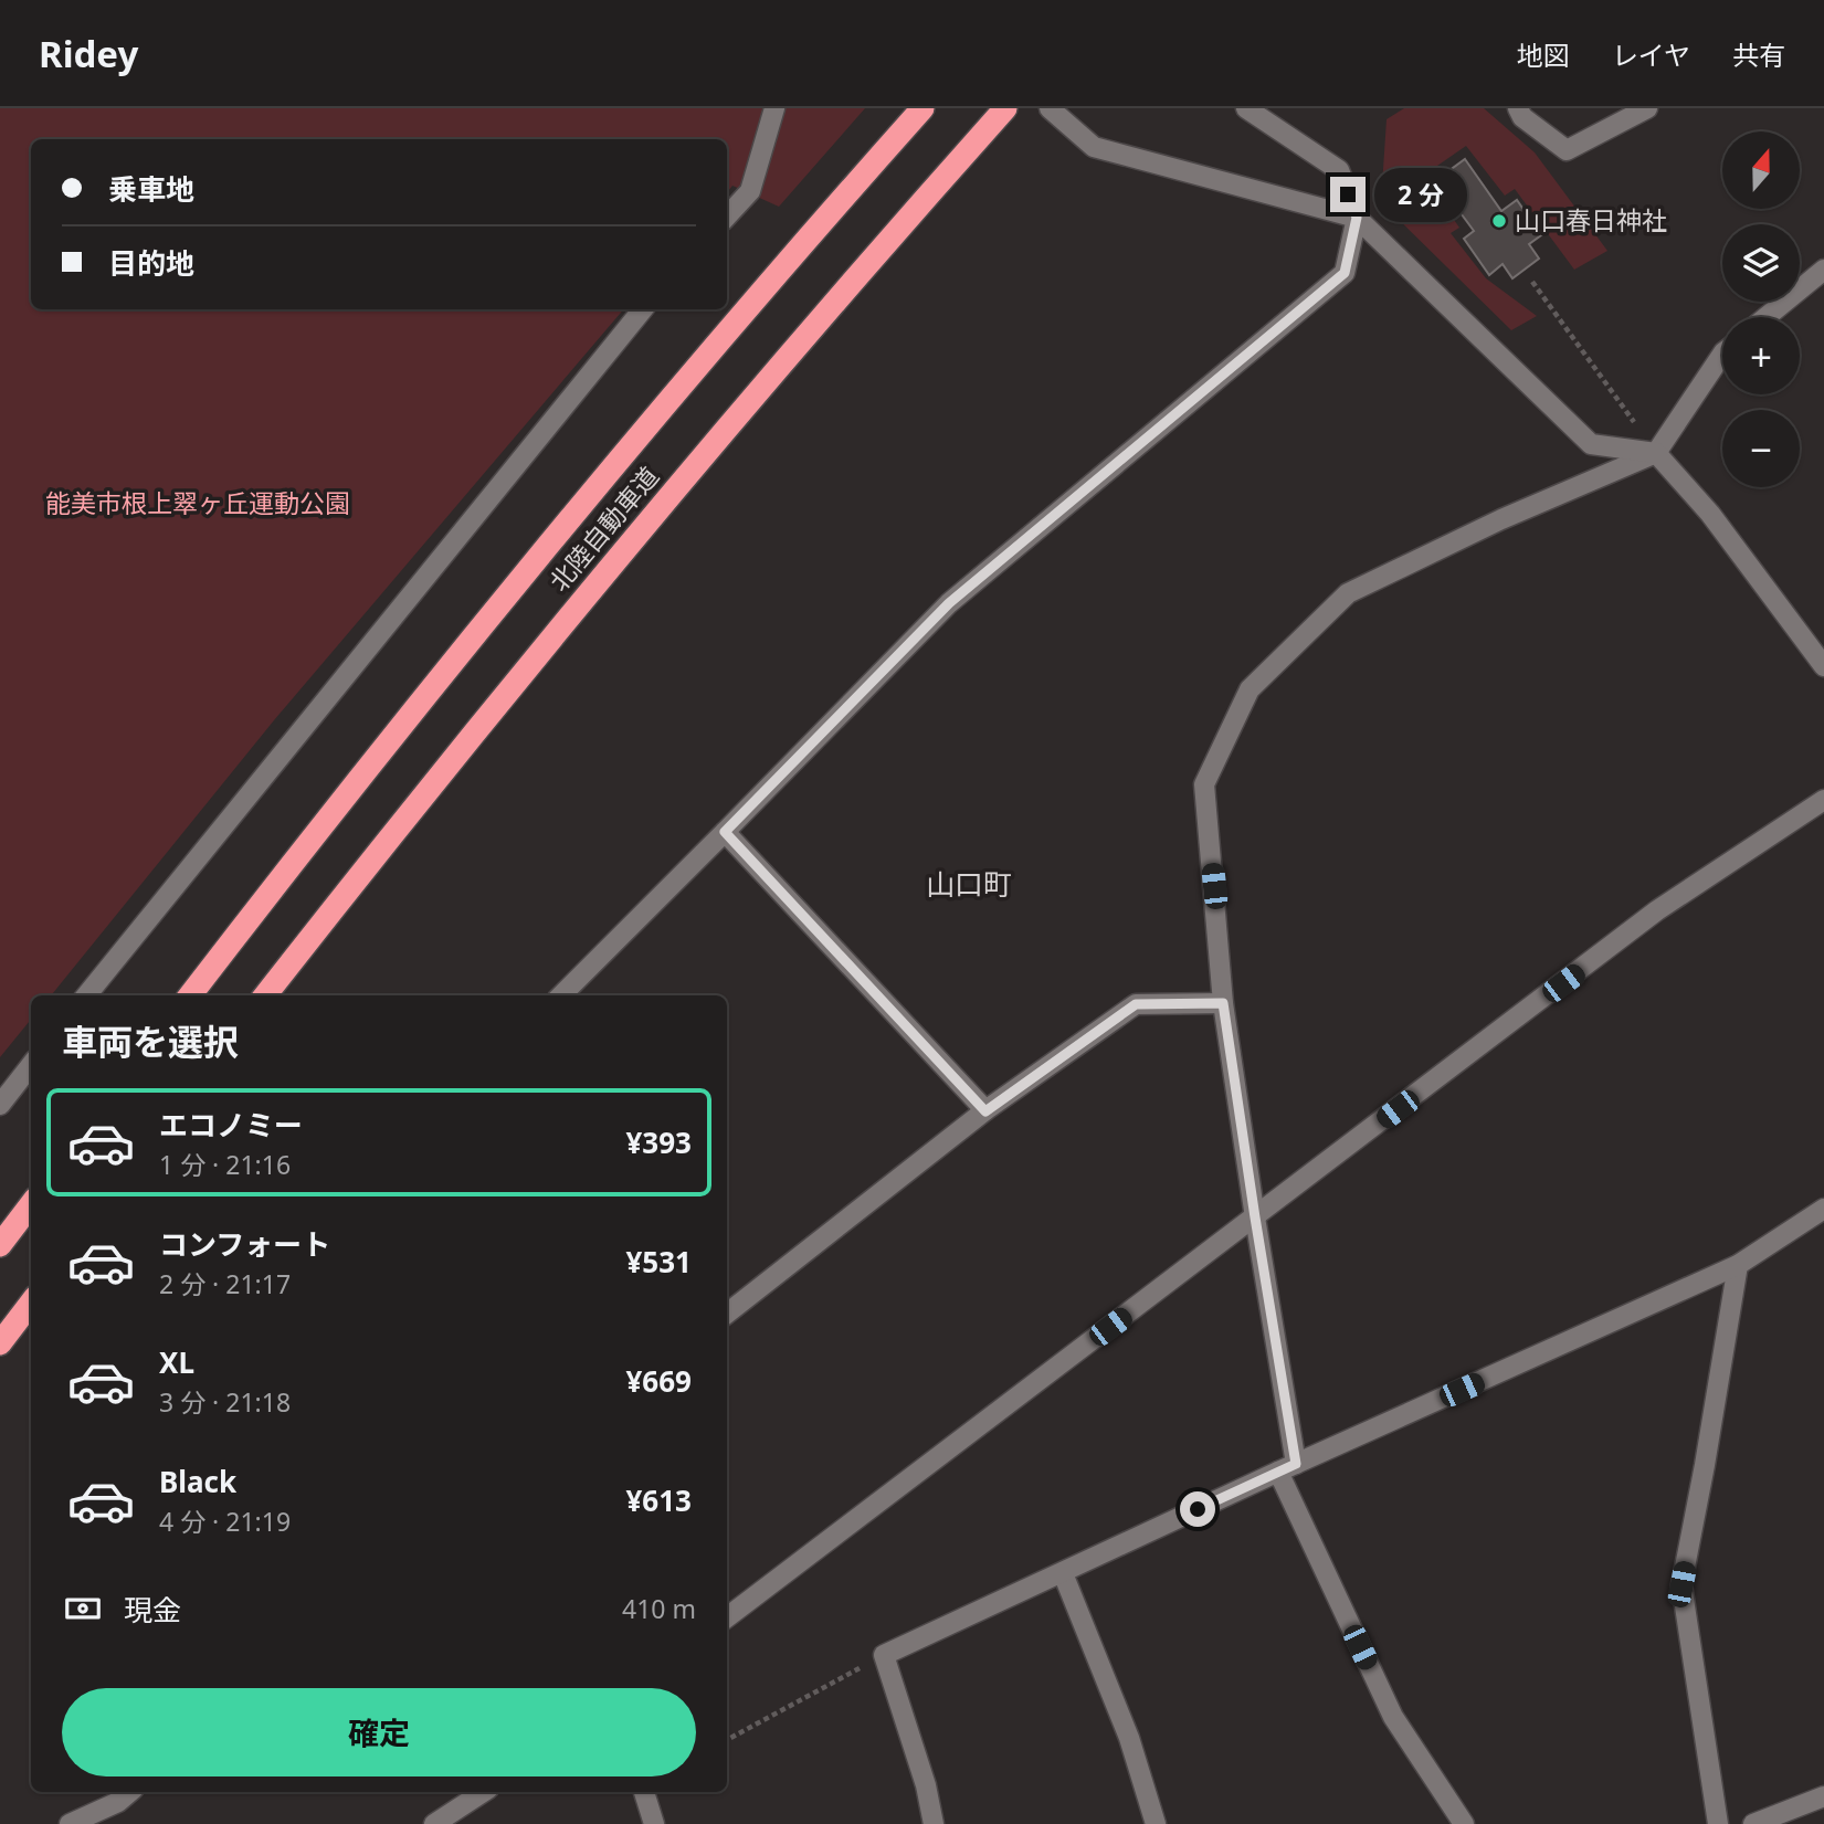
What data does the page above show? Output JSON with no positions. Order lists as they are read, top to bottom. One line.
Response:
{"streets":{"highway":["北陸自動車道"]},"districts":["山口町"],"parks":["能美市根上翠ヶ丘運動公園"],"places":["山口春日神社"],"north":"top","page":{"header":"Ridey","nav":["地図","レイヤ","共有"],"map_buttons":["+","−"],"banner":["乗車地","目的地"],"bubble":"2 分","heading":"車両を選択","list":[{"name":"エコノミー","note":"1 分 · 21:16","value":"¥393"},{"name":"コンフォート","note":"2 分 · 21:17","value":"¥531"},{"name":"XL","note":"3 分 · 21:18","value":"¥669"},{"name":"Black","note":"4 分 · 21:19","value":"¥613"}],"pay":["現金","410 m"],"buttons":"確定"}}
